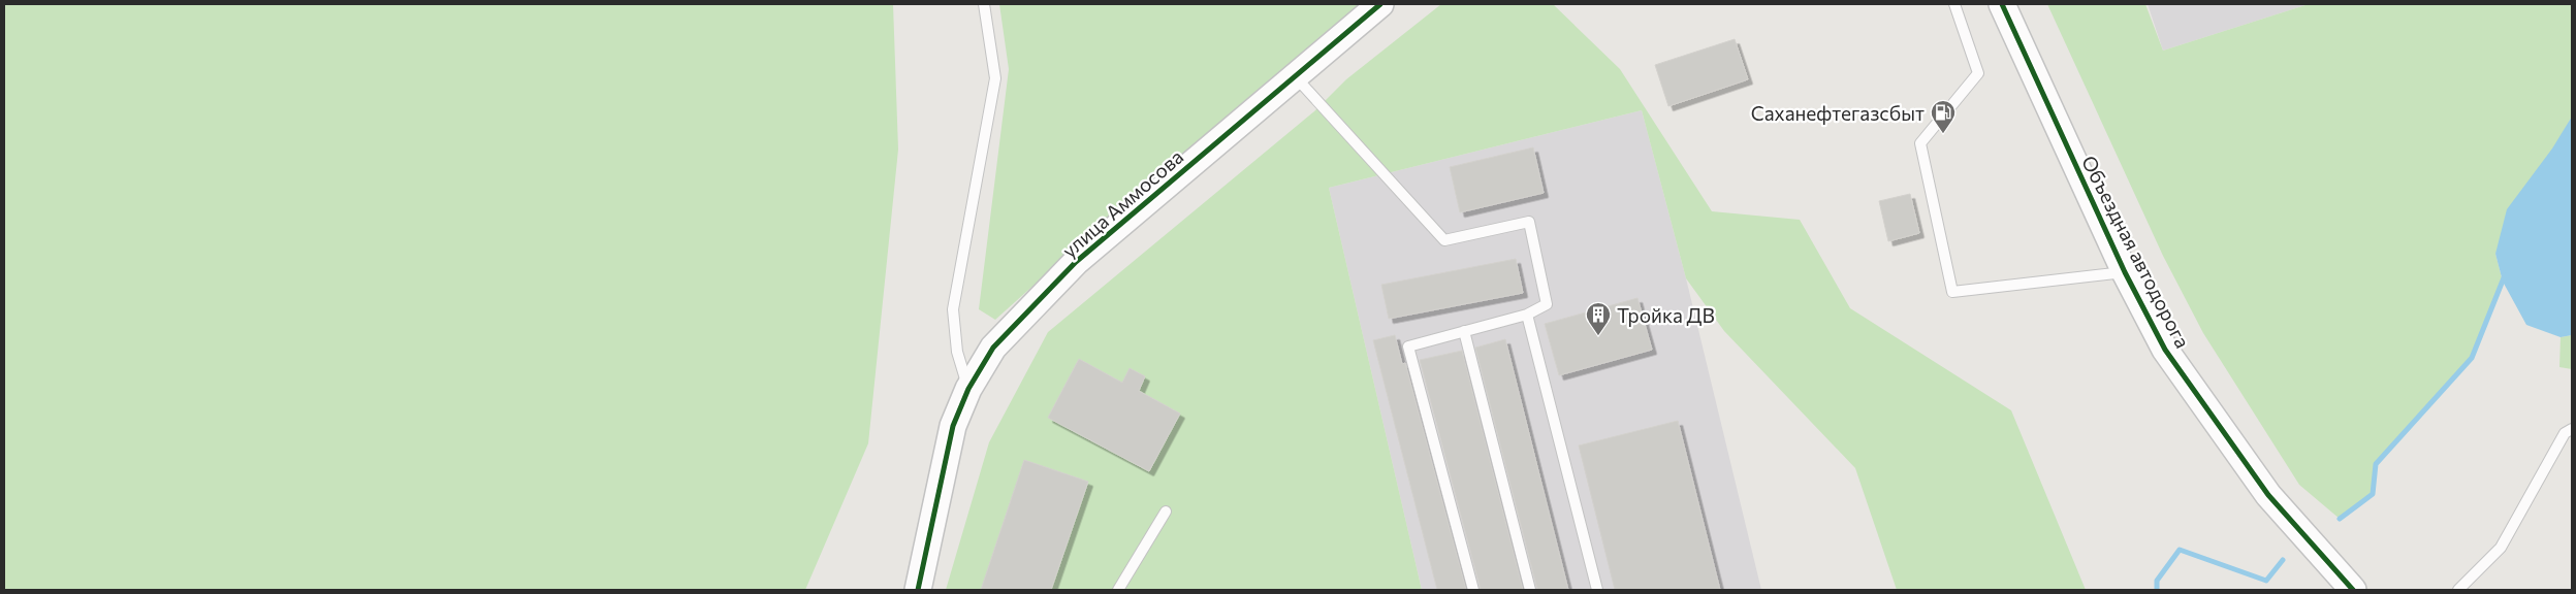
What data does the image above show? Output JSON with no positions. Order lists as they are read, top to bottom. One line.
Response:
{"streets":{"street":["улица Аммосова","Объездная автодорога"]},"places":{"fuel station":["Саханефтегазсбыт"],"building":["Тройка ДВ"]}}
